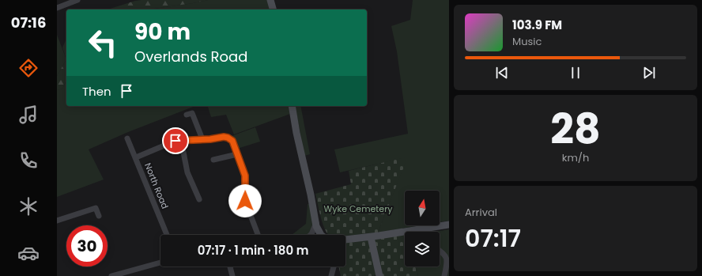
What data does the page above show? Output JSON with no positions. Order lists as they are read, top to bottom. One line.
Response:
{"streets":{"street":["North Road"]},"parks":["Wyke Cemetery"],"north":"top","page":{"tabs":"07:16","turn":["90 m","Overlands Road"],"song":["103.9 FM","Music"],"then":"Then","tile":[["28","km/h"],["Arrival","07:17"]],"limit":"30","trip":"07:17 · 1 min · 180 m"}}
